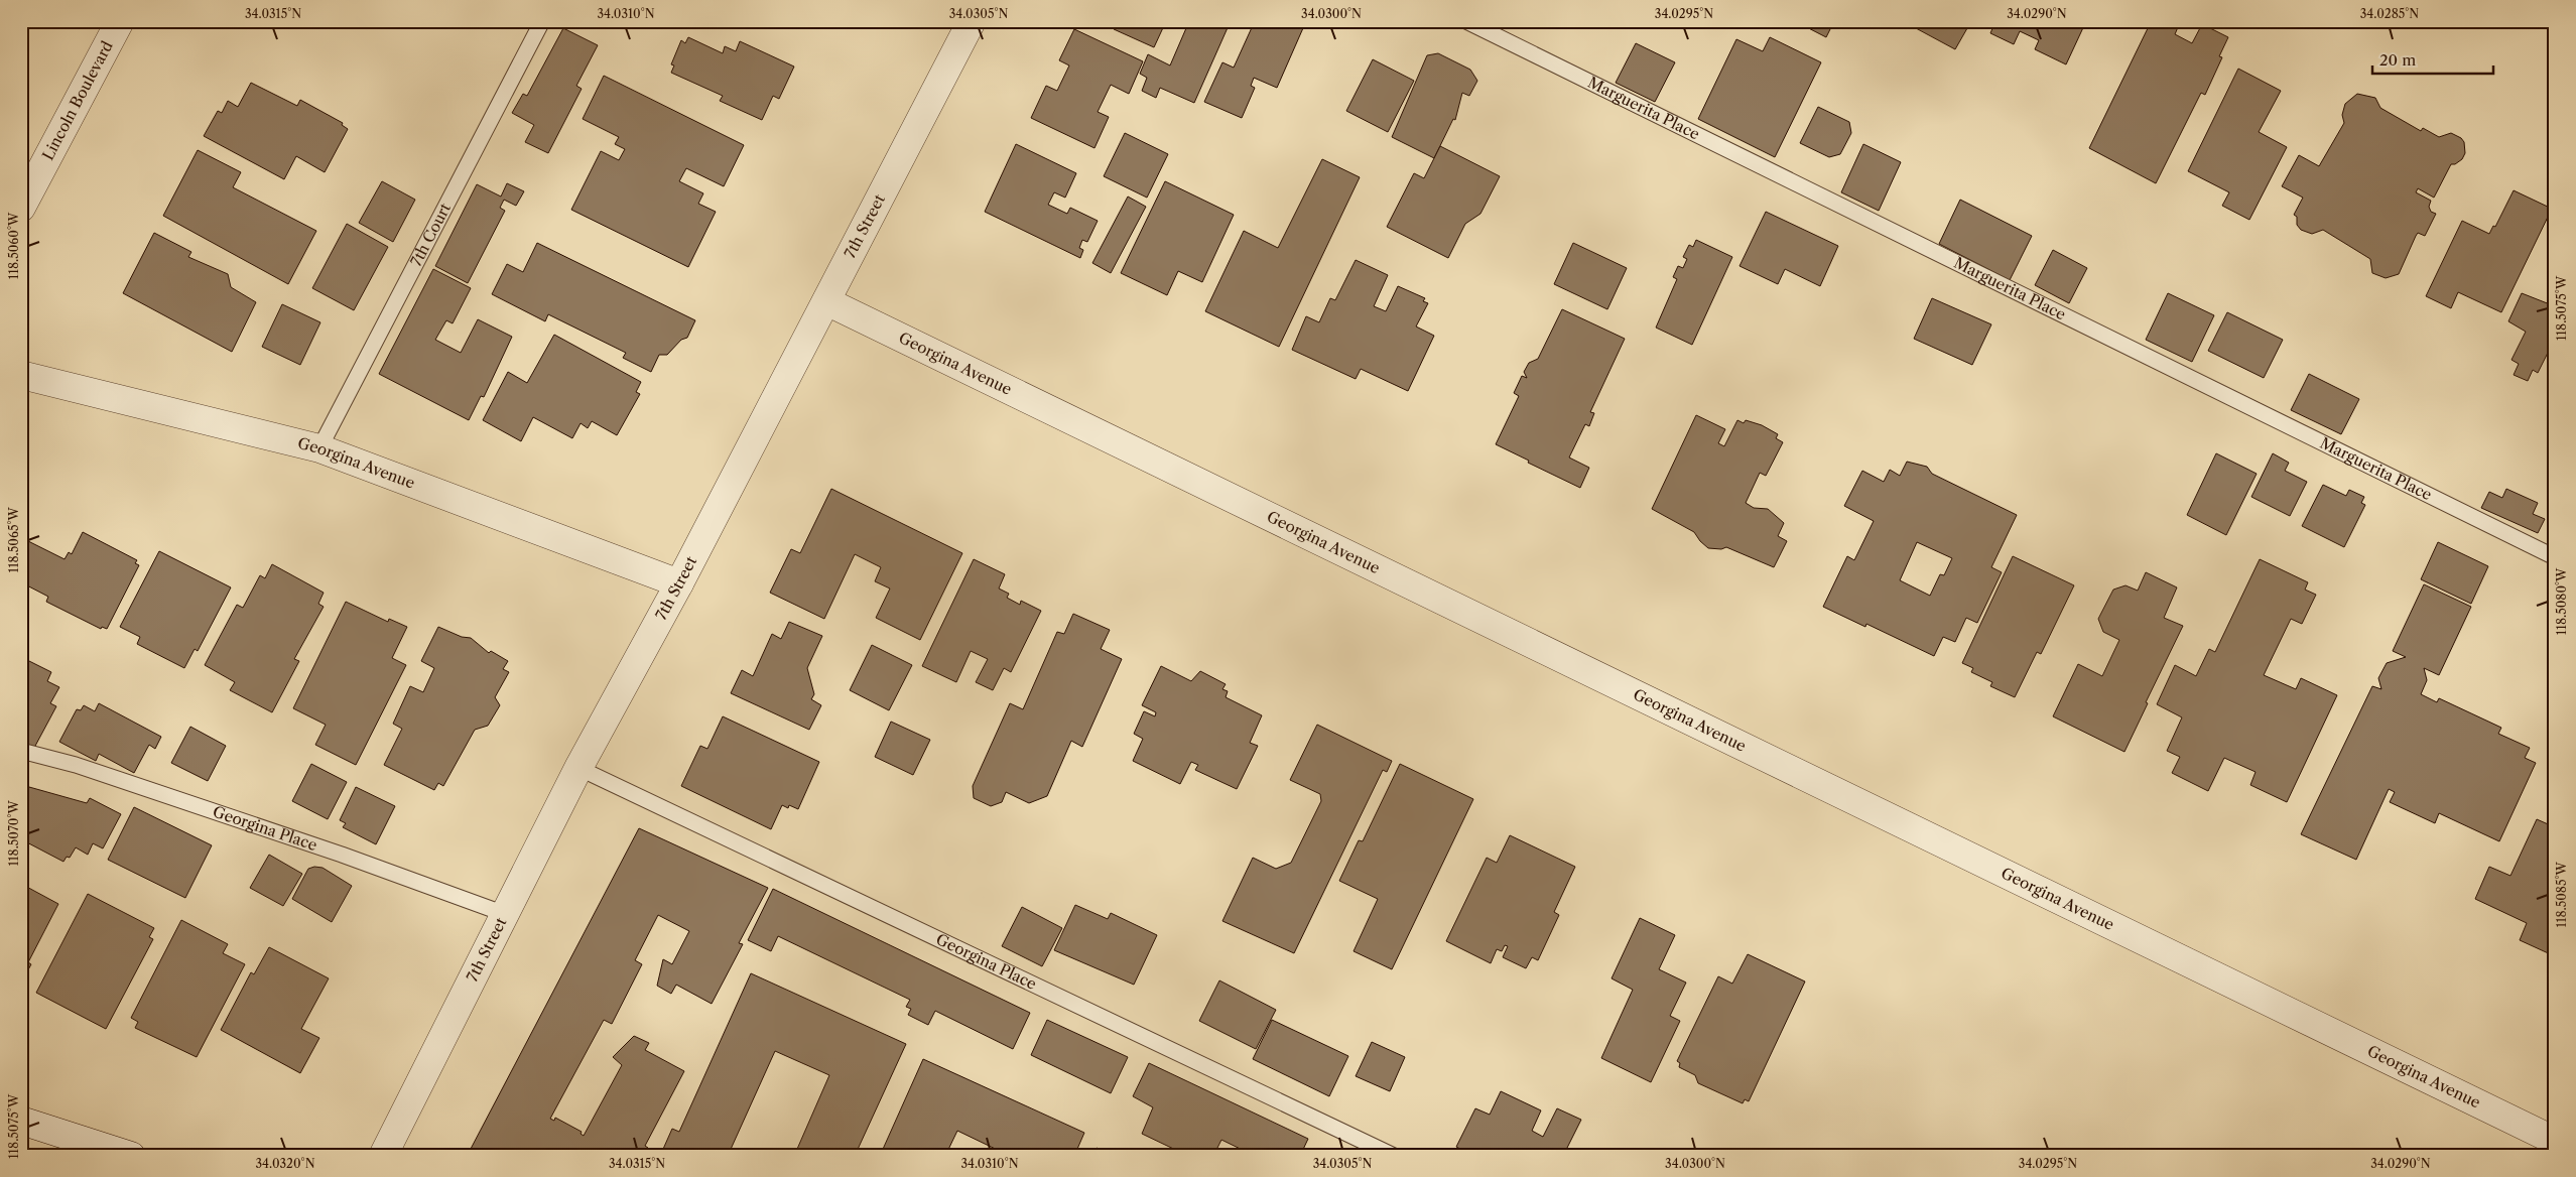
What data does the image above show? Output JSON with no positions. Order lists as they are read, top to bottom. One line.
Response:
{"streets":{"street":["Lincoln Boulevard","7th Street","Georgina Avenue"],"lane":["Marguerita Place","7th Court","Georgina Place"]},"crossings":[["7th Street","Georgina Avenue"],["7th Street","Georgina Place"],["7th Court","Georgina Avenue"]],"scale_bar":"20 m","coordinates":["34.0315°N","34.0310°N","34.0305°N","34.0300°N","34.0295°N","34.0290°N","34.0285°N","118.5060°W","118.5075°W","118.5065°W","118.5080°W","118.5070°W","118.5085°W","34.0320°N"]}
